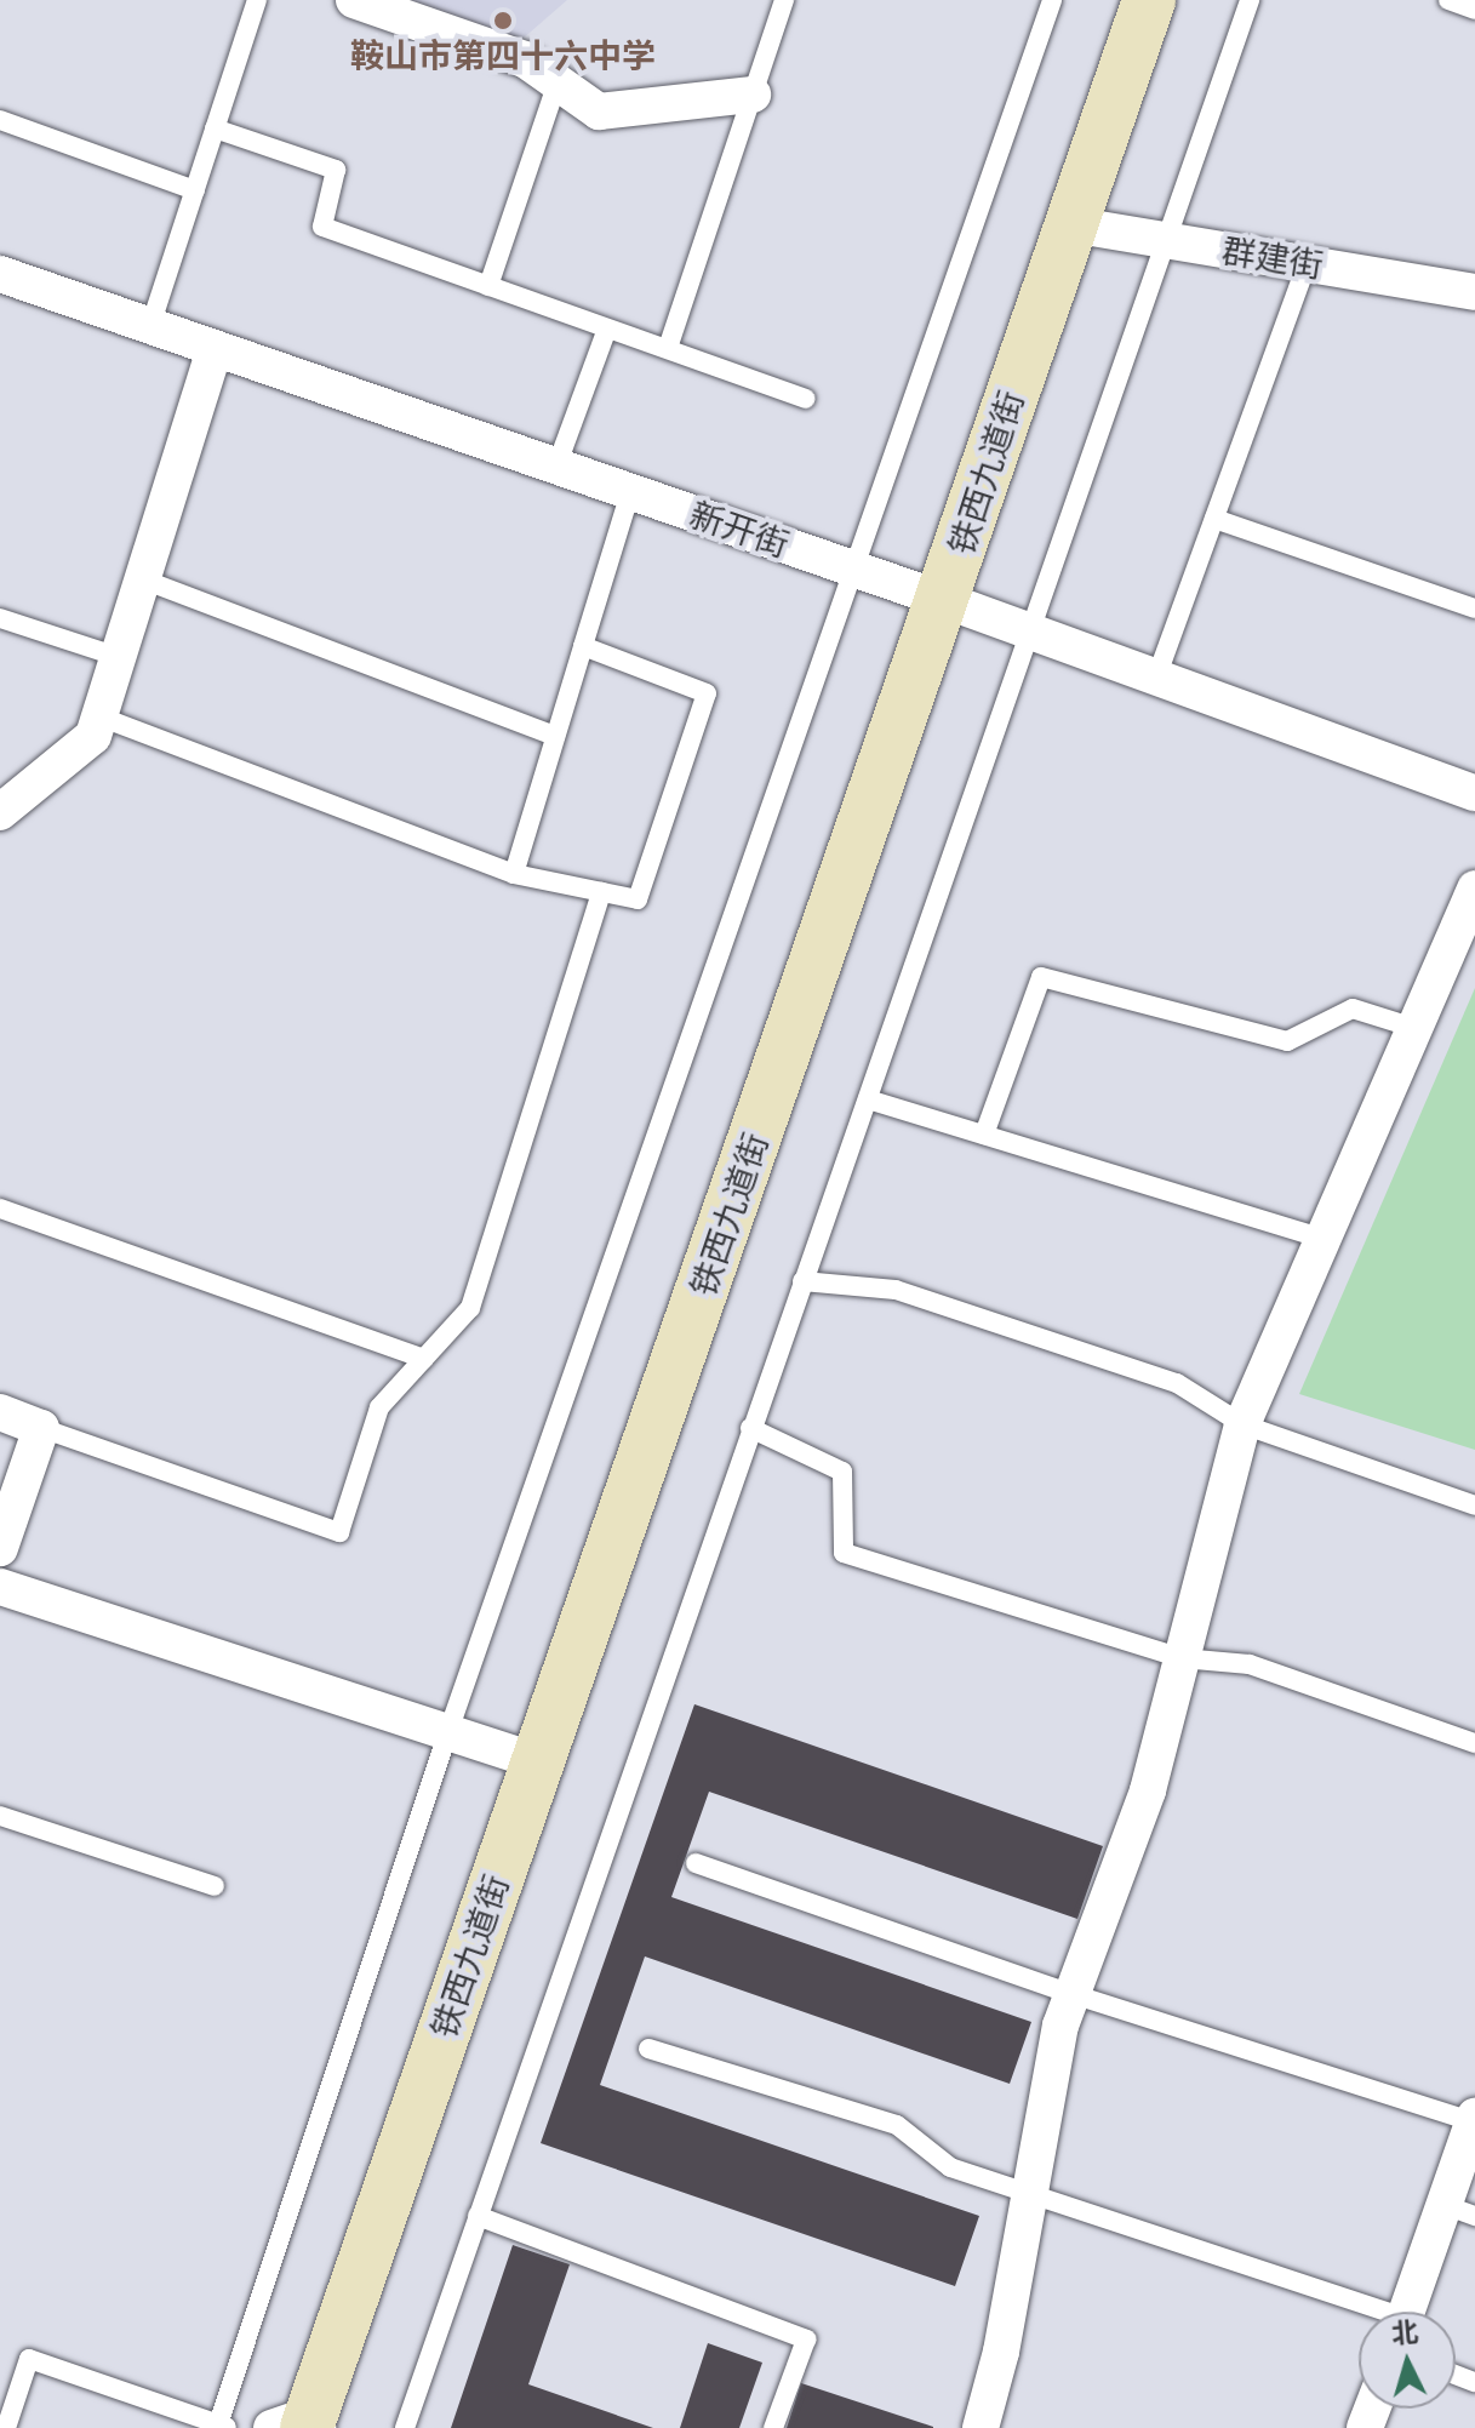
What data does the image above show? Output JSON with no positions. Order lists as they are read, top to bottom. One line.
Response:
{"streets":{"main road":["铁西九道街"],"street":["群建街","新开街"]},"crossings":[["群建街","铁西九道街"],["铁西九道街","新开街"]],"places":["鞍山市第四十六中学"],"north":"top"}
